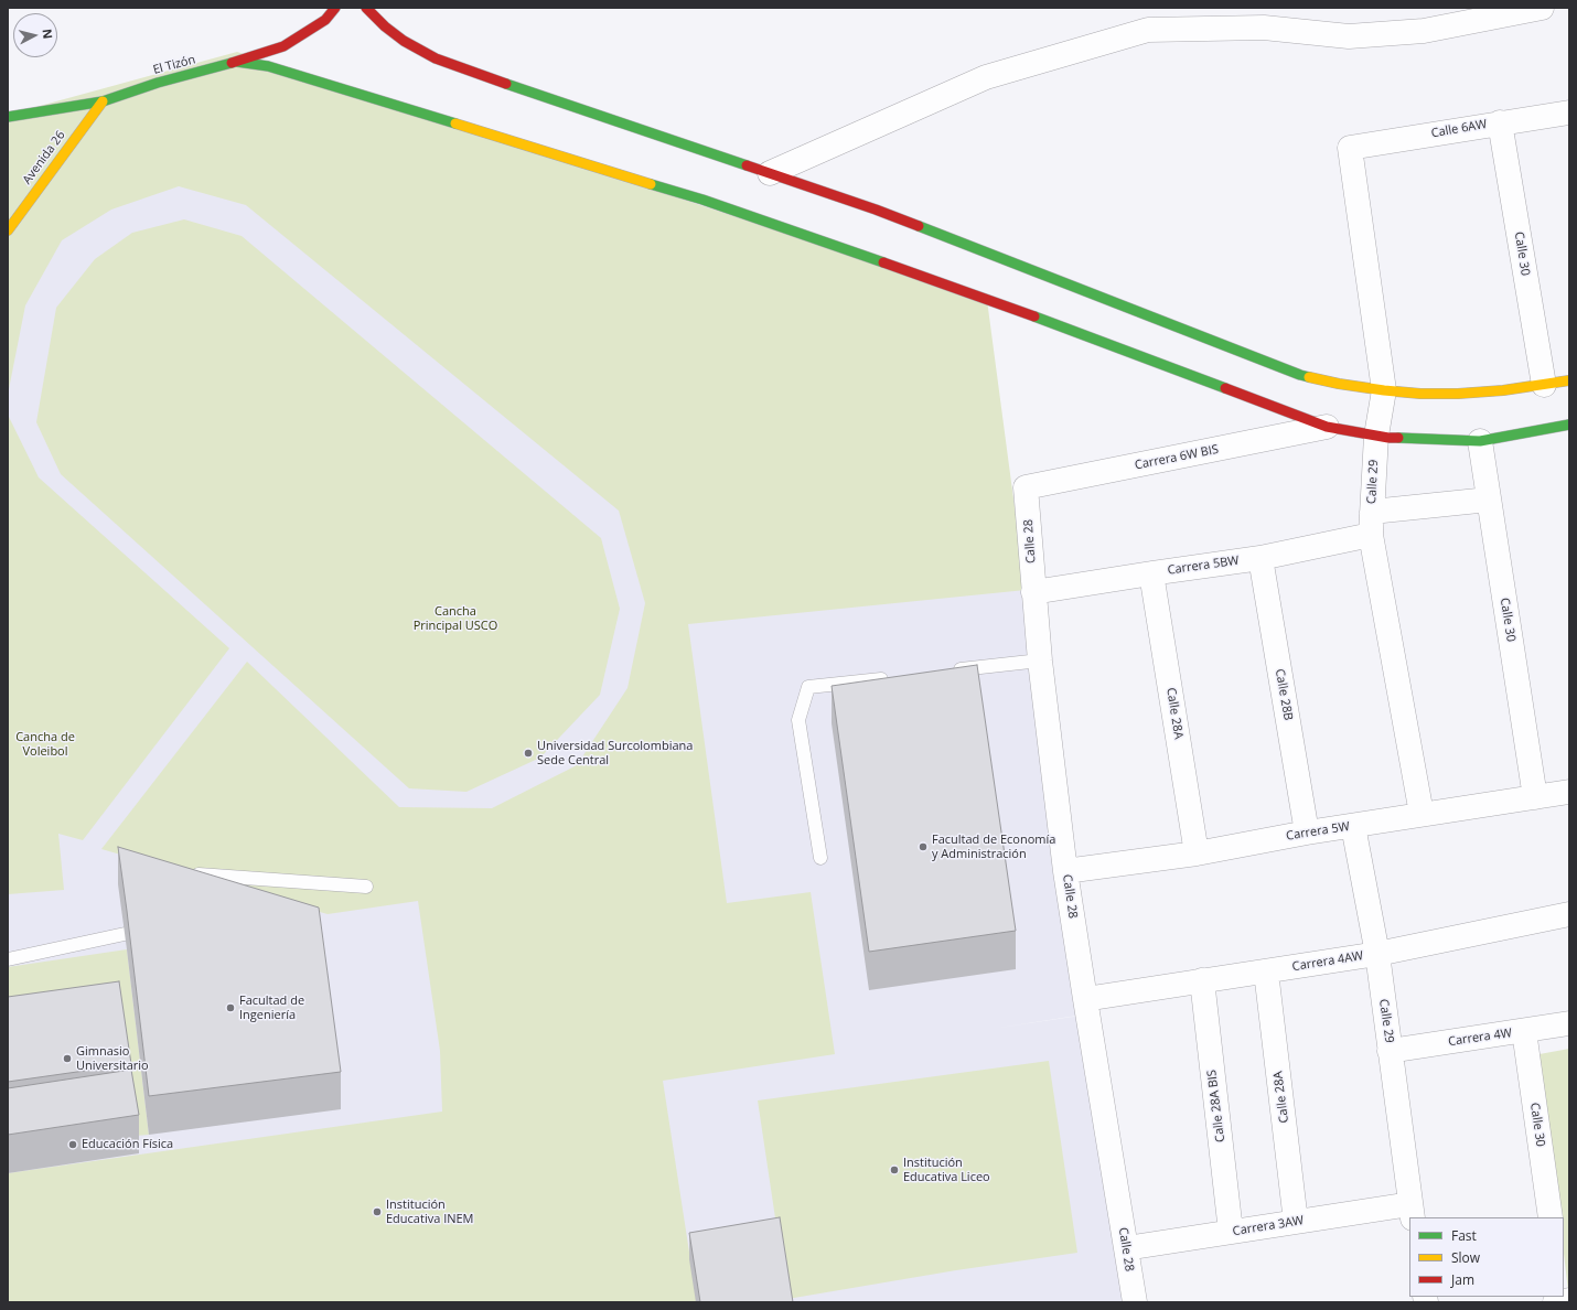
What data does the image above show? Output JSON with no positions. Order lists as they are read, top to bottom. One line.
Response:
{"streets":{"main road":["El Tizón","Avenida 26"],"street":["Calle 6AW","Calle 30","Carrera 6W BIS","Calle 29","Calle 28","Carrera 5BW","Calle 28B","Calle 28A","Carrera 5W","Carrera 4AW","Carrera 4W","Calle 28A BIS","Carrera 3AW"]},"crossings":[["El Tizón","Avenida 26"],["Calle 6AW","Calle 30"],["Calle 6AW","Calle 29"],["Calle 30","Carrera 5BW"],["Calle 30","Carrera 5W"],["Calle 30","Carrera 4W"],["Carrera 6W BIS","Calle 28"],["Calle 29","Carrera 5BW"],["Calle 29","Carrera 5W"],["Calle 29","Carrera 4AW"],["Calle 29","Carrera 4W"],["Calle 29","Carrera 3AW"],["Calle 28","Carrera 5BW"],["Calle 28","Carrera 5W"],["Calle 28","Carrera 4AW"],["Calle 28","Carrera 3AW"],["Carrera 5BW","Calle 28B"],["Carrera 5BW","Calle 28A"],["Calle 28B","Carrera 5W"],["Calle 28A","Carrera 5W"],["Calle 28A","Carrera 4AW"],["Calle 28A","Carrera 3AW"],["Carrera 4AW","Calle 28A BIS"],["Calle 28A BIS","Carrera 3AW"]],"parks":["Cancha Principal USCO","Cancha de Voleibol"],"places":["Universidad Surcolombiana Sede Central","Facultad de Economía y Administración","Facultad de Ingeniería","Gimnasio Universitario","Educación Física","Institución Educativa Liceo","Institución Educativa INEM"],"legend":["Fast","Slow","Jam"],"north":"right"}
